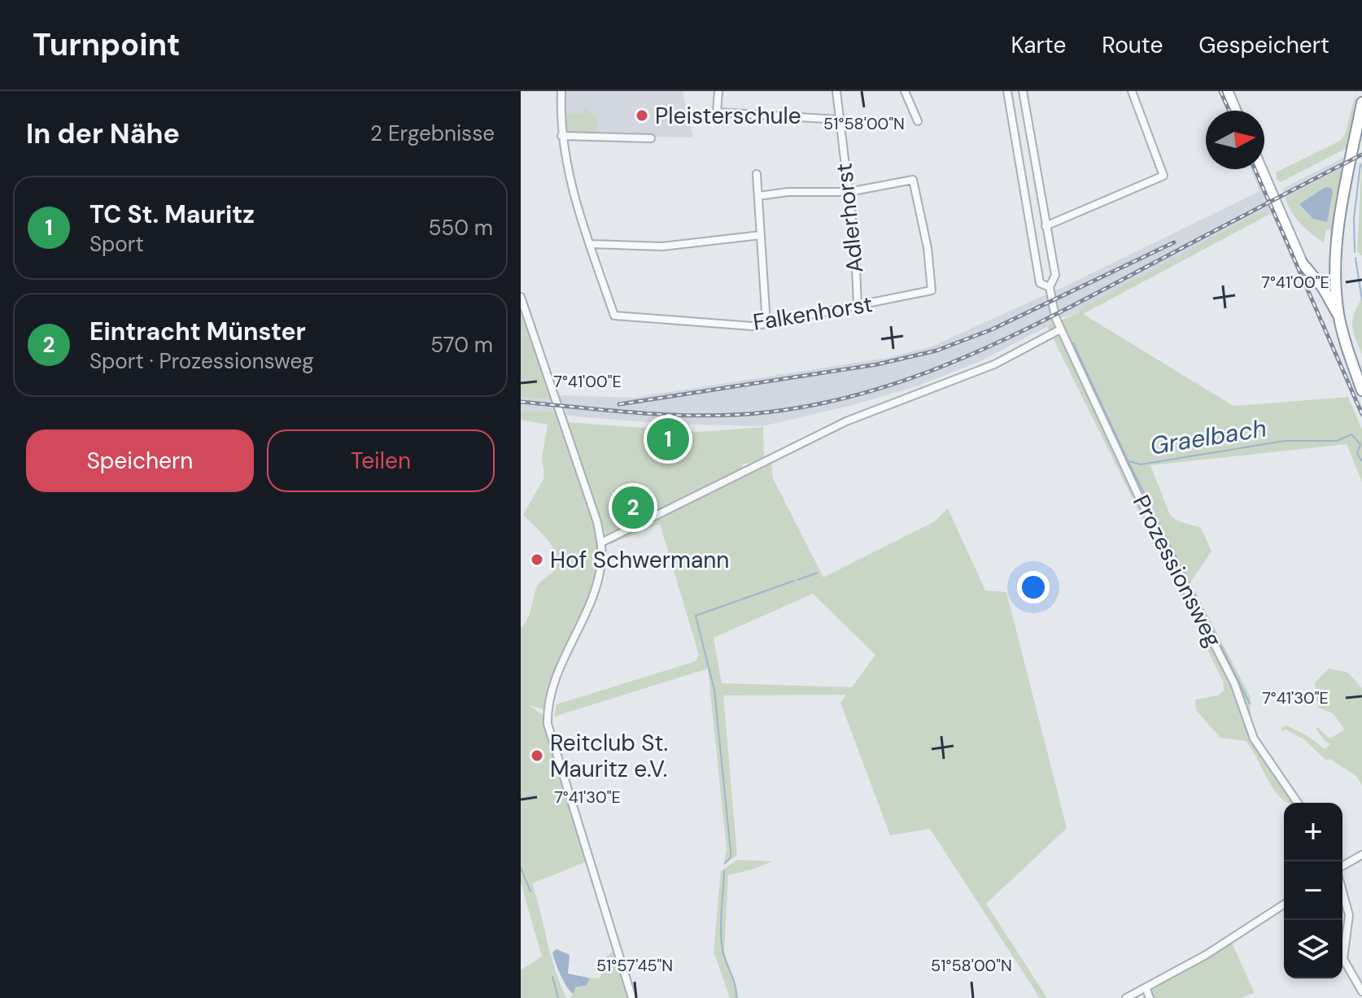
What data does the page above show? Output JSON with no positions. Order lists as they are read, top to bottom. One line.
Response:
{"streets":{"street":["Adlerhorst","Falkenhorst","Prozessionsweg"]},"crossings":[["Adlerhorst","Falkenhorst"]],"water":["Graelbach"],"places":["Pleisterschule","Hof Schwermann","Reitclub St. Mauritz e.V."],"north":"right","page":{"header":"Turnpoint","nav":["Karte","Route","Gespeichert"],"heading":["In der Nähe","2 Ergebnisse"],"list":[{"mark":"1","name":"TC St. Mauritz","note":"Sport","value":"550 m"},{"mark":"2","name":"Eintracht Münster","note":"Sport · Prozessionsweg","value":"570 m"}],"buttons":["Speichern","Teilen"],"pins":["1","2"],"map_buttons":["+","−"]},"coordinates":["51°58'00\"N","7°41'00\"E","7°41'30\"E","51°57'45\"N"]}
